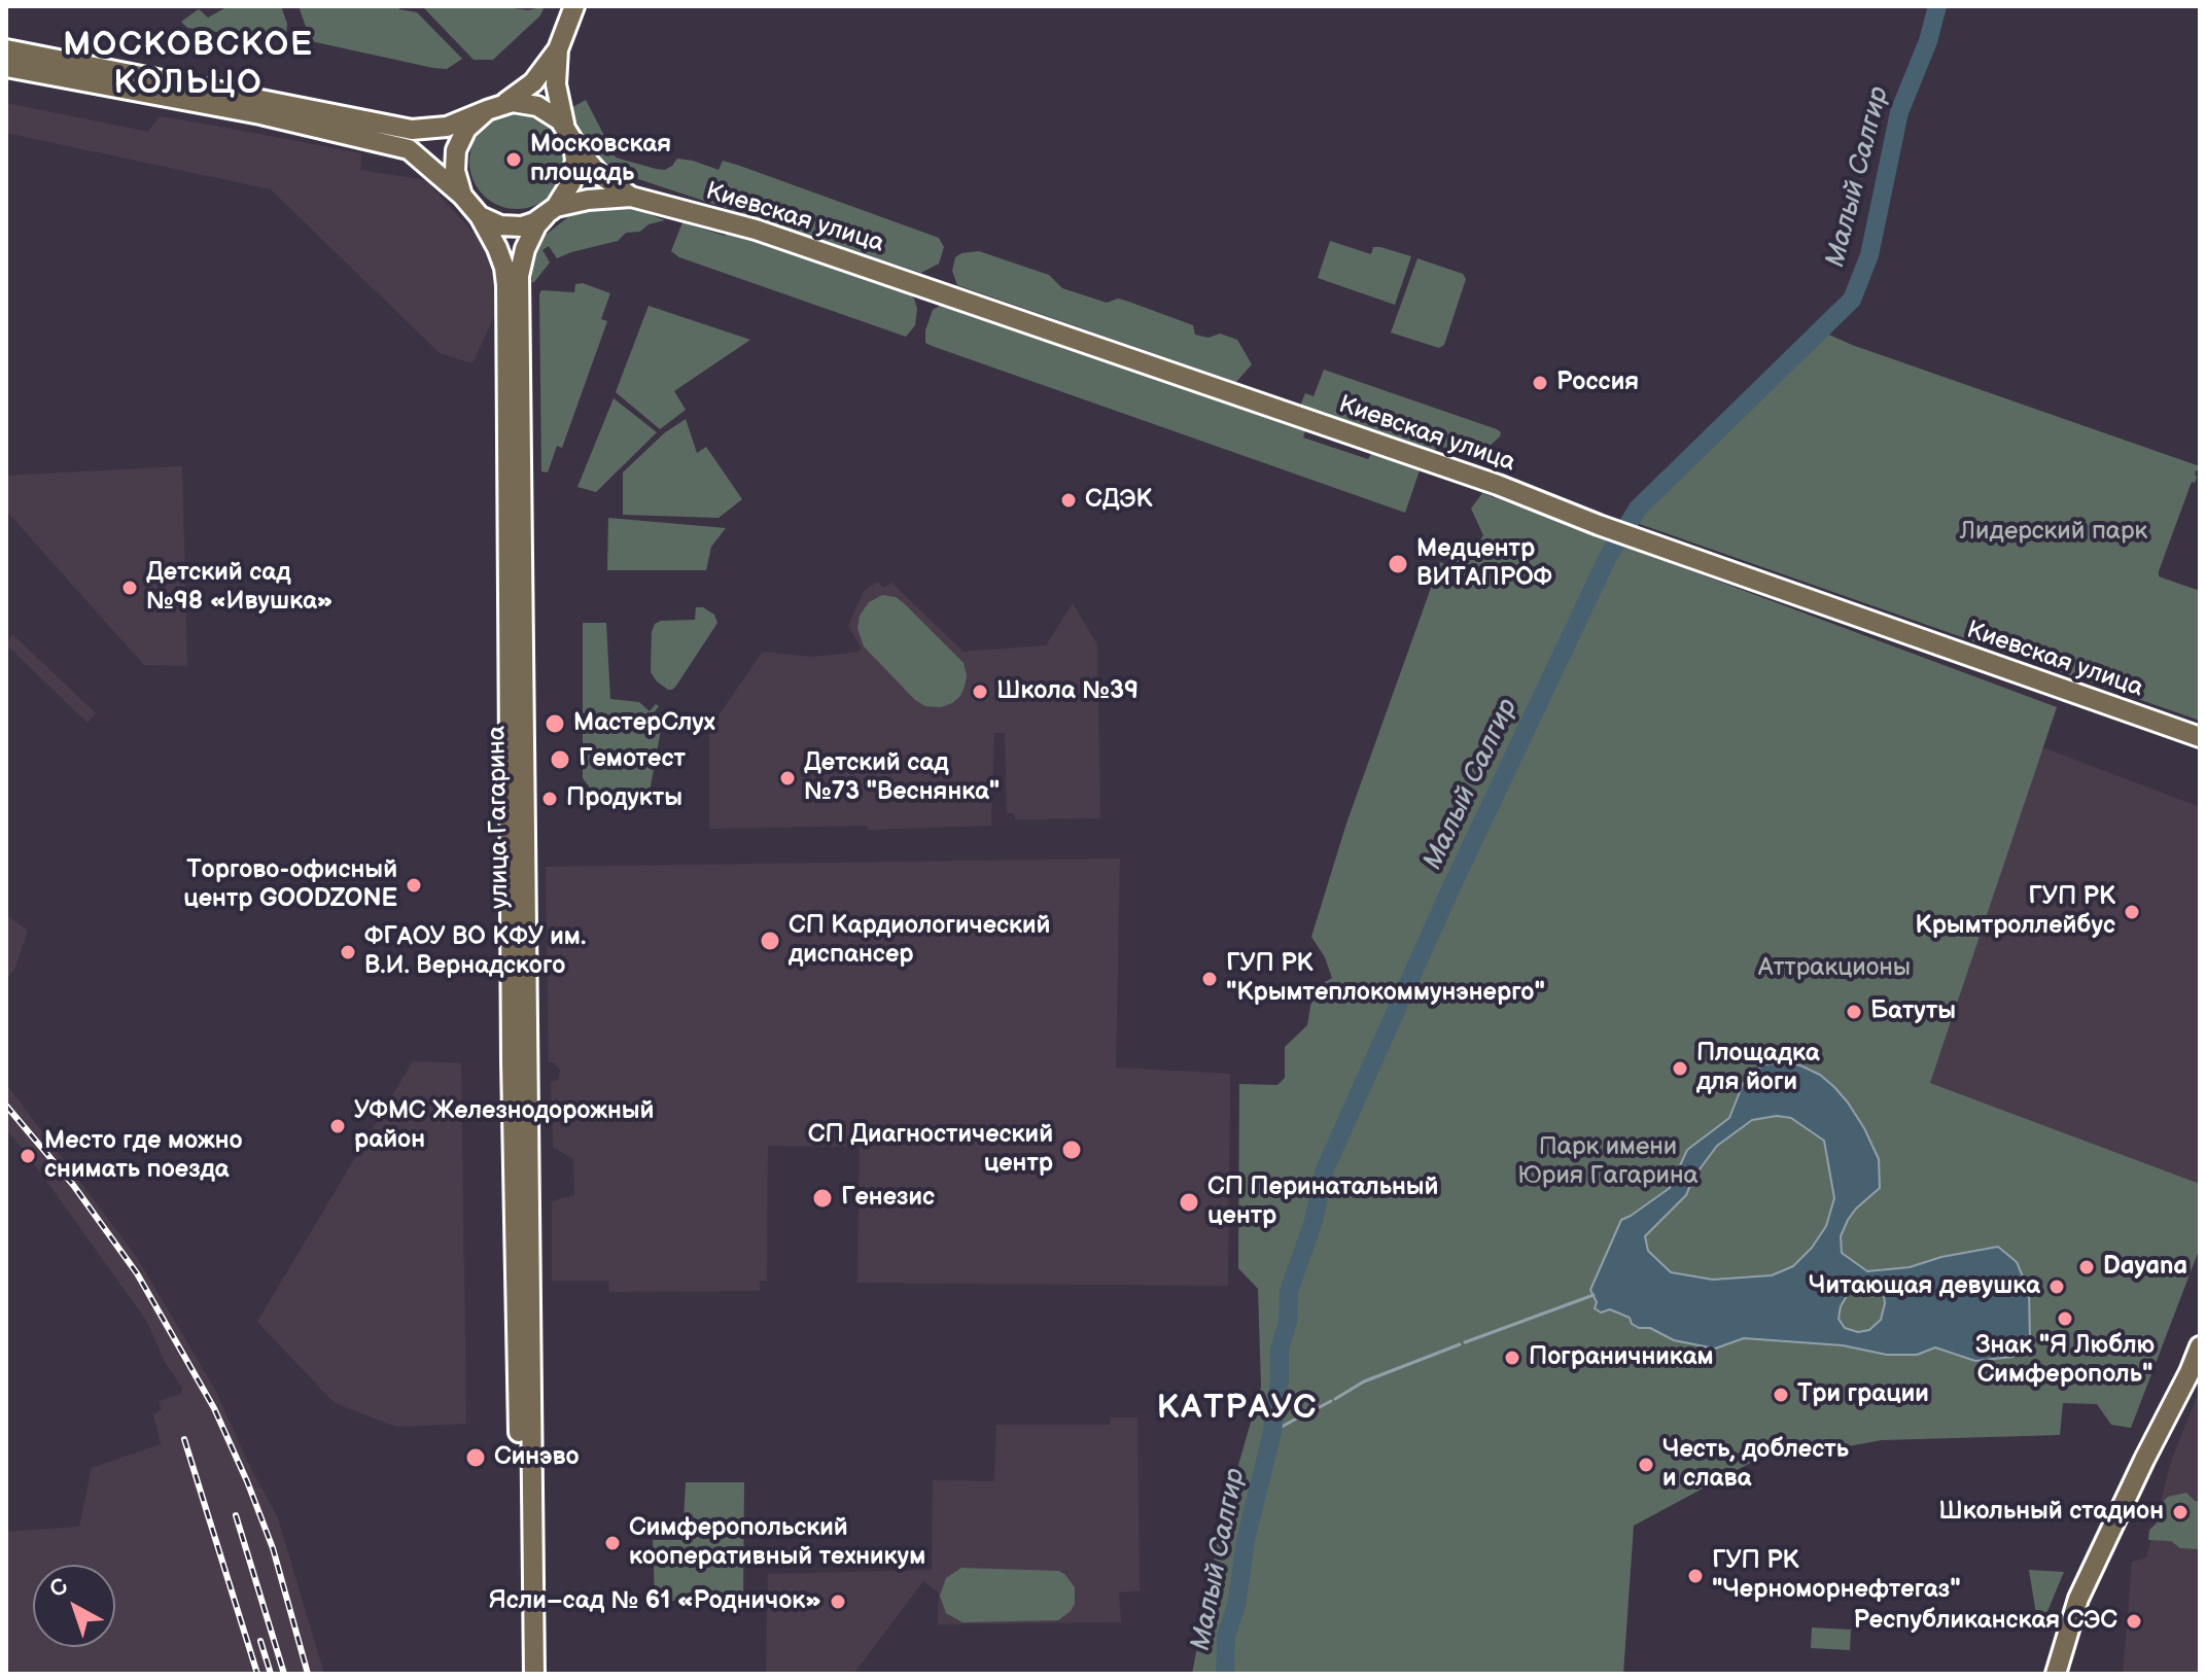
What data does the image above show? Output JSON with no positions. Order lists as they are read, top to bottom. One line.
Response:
{"streets":{"main road":["Киевская улица","улица Гагарина"]},"crossings":[["Киевская улица","улица Гагарина"]],"districts":["МОСКОВСКОЕ КОЛЬЦО","КАТРАУС"],"water":["Малый Салгир"],"parks":["Лидерский парк","Аттракционы","Парк имени Юрия Гагарина"],"places":["Московская площадь","Россия","СДЭК","Медцентр ВИТАПРОФ","Детский сад №98 «Ивушка»","Школа №39","МастерСлух","Гемотест","Детский сад №73 \"Веснянка\"","Продукты","Торгово-офисный центр GOODZONE","ГУП РК Крымтроллейбус","СП Кардиологический диспансер","ФГАОУ ВО КФУ им. В.И. Вернадского","ГУП РК \"Крымтеплокоммунэнерго\"","Батуты","Площадка для йоги","УФМС Железнодорожный район","СП Диагностический центр","Место где можно снимать поезда","Генезис","СП Перинатальный центр","Dayana","Читающая девушка","Знак \"Я Люблю Симферополь\"","Пограничникам","Три грации","Синэво","Честь, доблесть и слава","Школьный стадион","Симферопольский кооперативный техникум","ГУП РК \"Черноморнефтегаз\"","Ясли–сад № 61 «Родничок»","Республиканская СЭС"],"north":"top left"}
